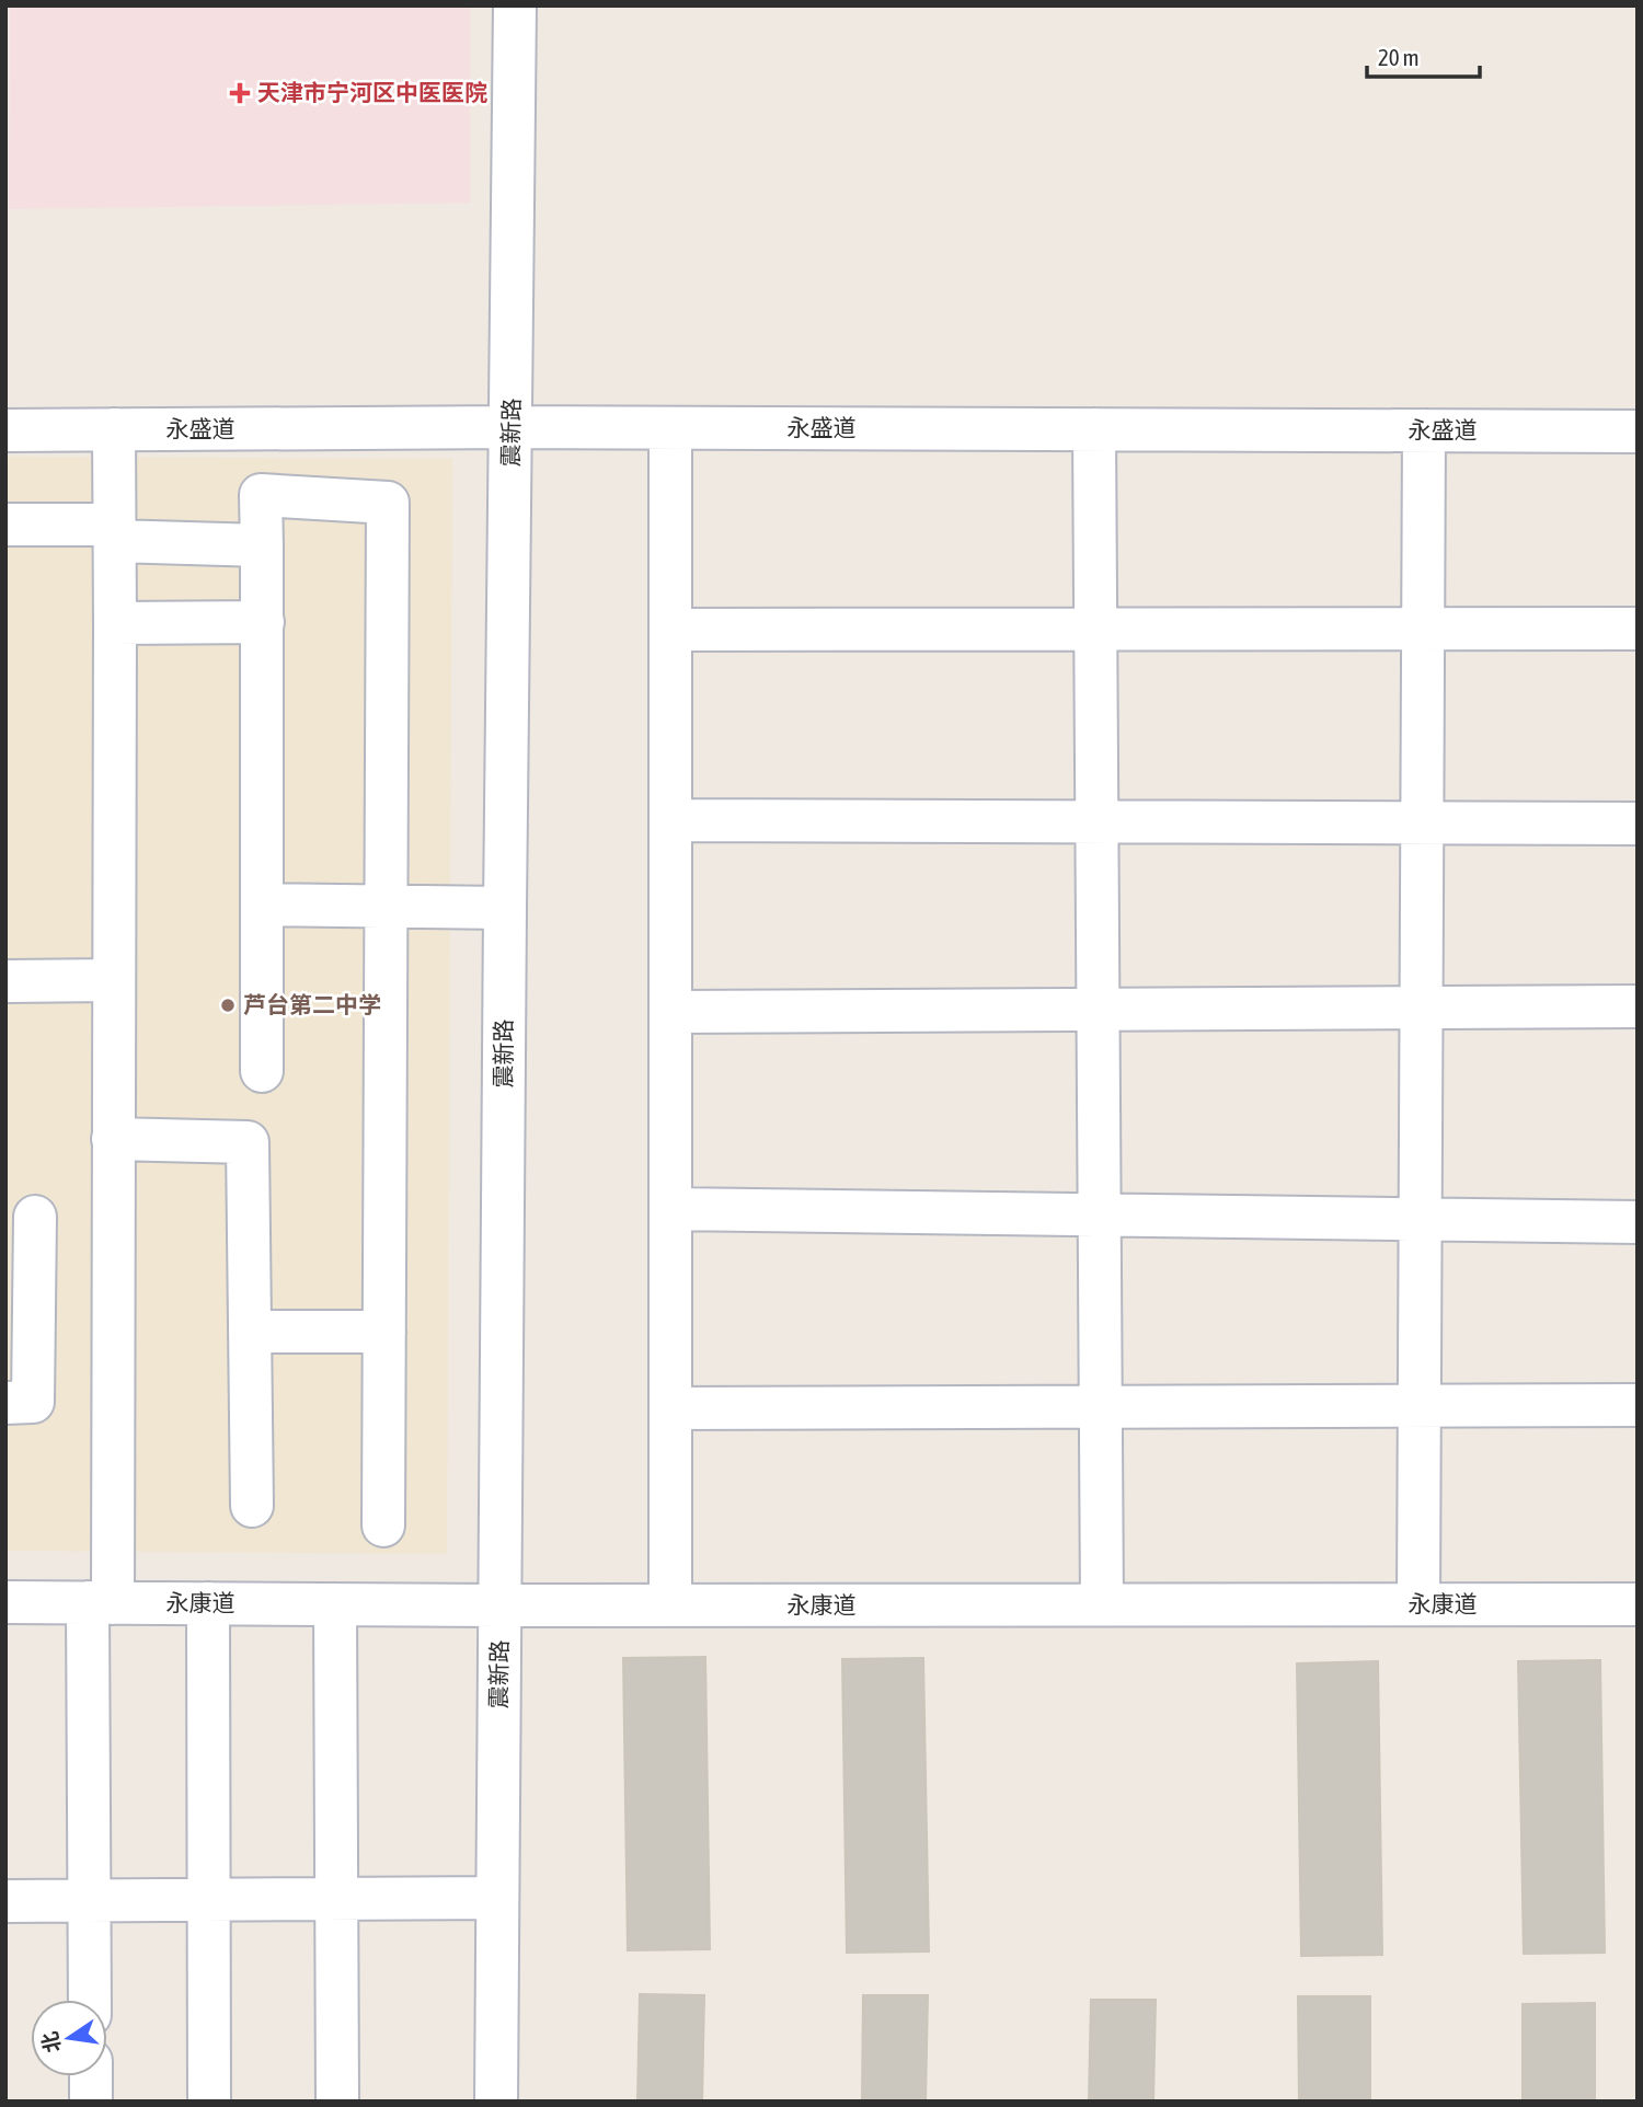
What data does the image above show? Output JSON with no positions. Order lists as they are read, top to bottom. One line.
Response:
{"streets":{"street":["永盛道","震新路","永康道"]},"crossings":[["永盛道","震新路"],["震新路","永康道"]],"places":{"health":["天津市宁河区中医医院"],"other":["芦台第二中学"]},"scale_bar":"20 m","north":"left"}
